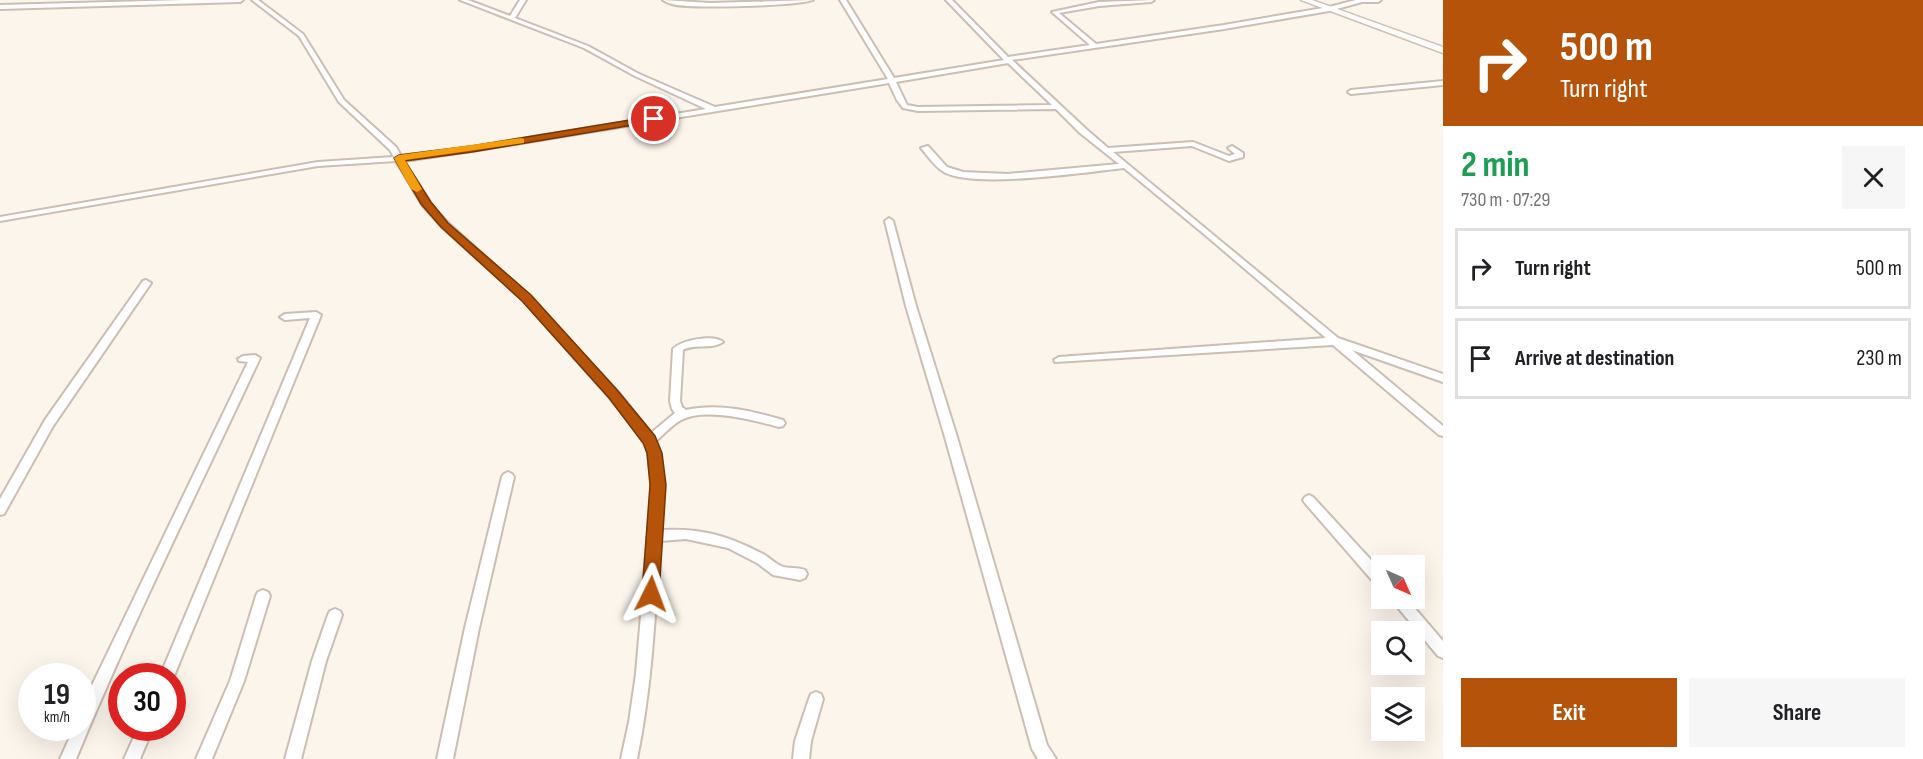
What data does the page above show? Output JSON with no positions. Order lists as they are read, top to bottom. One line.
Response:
{"north":"bottom right","page":{"turn":["500 m","Turn right"],"heading":["2 min","730 m · 07:29"],"list":[{"name":"Turn right","value":"500 m"},{"name":"Arrive at destination","value":"230 m"}],"speed":"19 km/h","limit":"30","buttons":["Exit","Share"]}}
